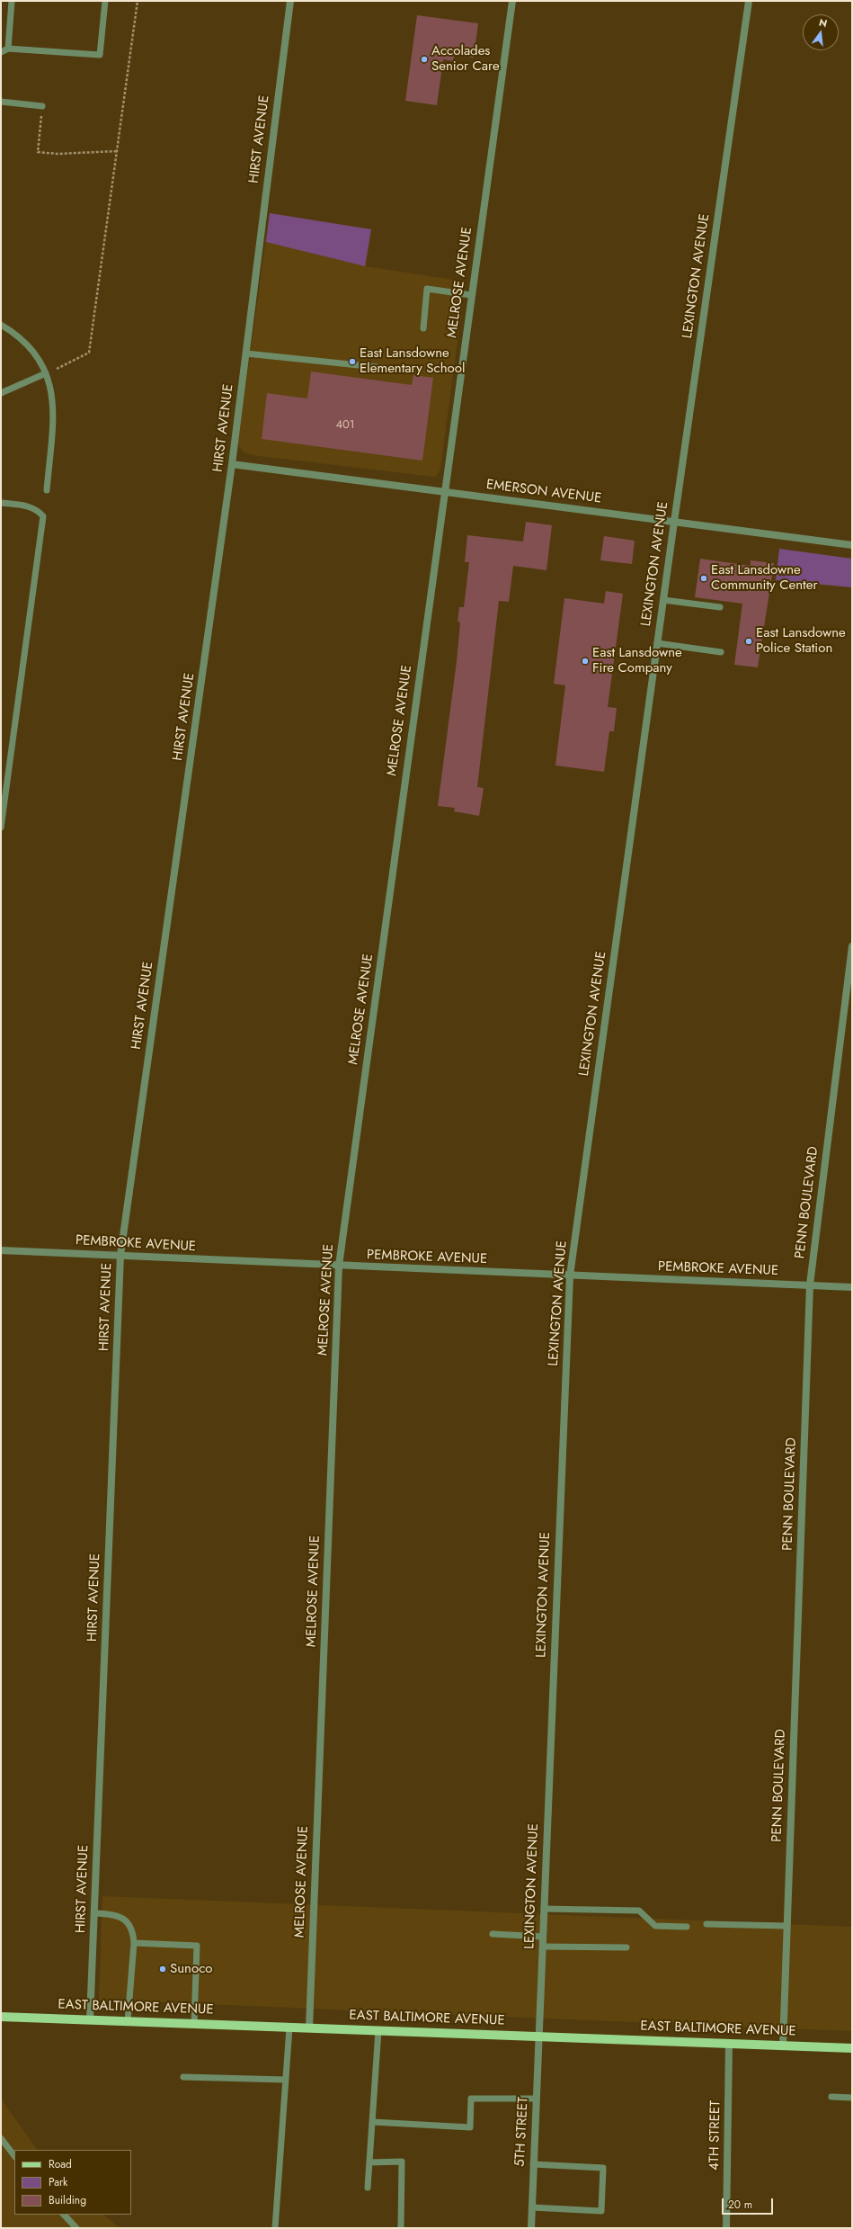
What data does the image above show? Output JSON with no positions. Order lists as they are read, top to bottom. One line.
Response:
{"streets":{"main road":["EAST BALTIMORE AVENUE"],"street":["HIRST AVENUE","LEXINGTON AVENUE","MELROSE AVENUE","EMERSON AVENUE","PENN BOULEVARD","PEMBROKE AVENUE","5TH STREET","4TH STREET"]},"crossings":[["HIRST AVENUE","EMERSON AVENUE"],["HIRST AVENUE","PEMBROKE AVENUE"],["HIRST AVENUE","EAST BALTIMORE AVENUE"],["LEXINGTON AVENUE","EMERSON AVENUE"],["LEXINGTON AVENUE","PEMBROKE AVENUE"],["LEXINGTON AVENUE","EAST BALTIMORE AVENUE"],["LEXINGTON AVENUE","5TH STREET"],["MELROSE AVENUE","EMERSON AVENUE"],["MELROSE AVENUE","PEMBROKE AVENUE"],["MELROSE AVENUE","EAST BALTIMORE AVENUE"],["PENN BOULEVARD","PEMBROKE AVENUE"],["PENN BOULEVARD","EAST BALTIMORE AVENUE"],["EAST BALTIMORE AVENUE","5TH STREET"],["EAST BALTIMORE AVENUE","4TH STREET"]],"places":["Accolades Senior Care","East Lansdowne Elementary School","East Lansdowne Community Center","East Lansdowne Police Station","East Lansdowne Fire Company","Sunoco"],"house_numbers":["401"],"legend":["Road","Park","Building"],"scale_bar":"20 m","north":"top"}
